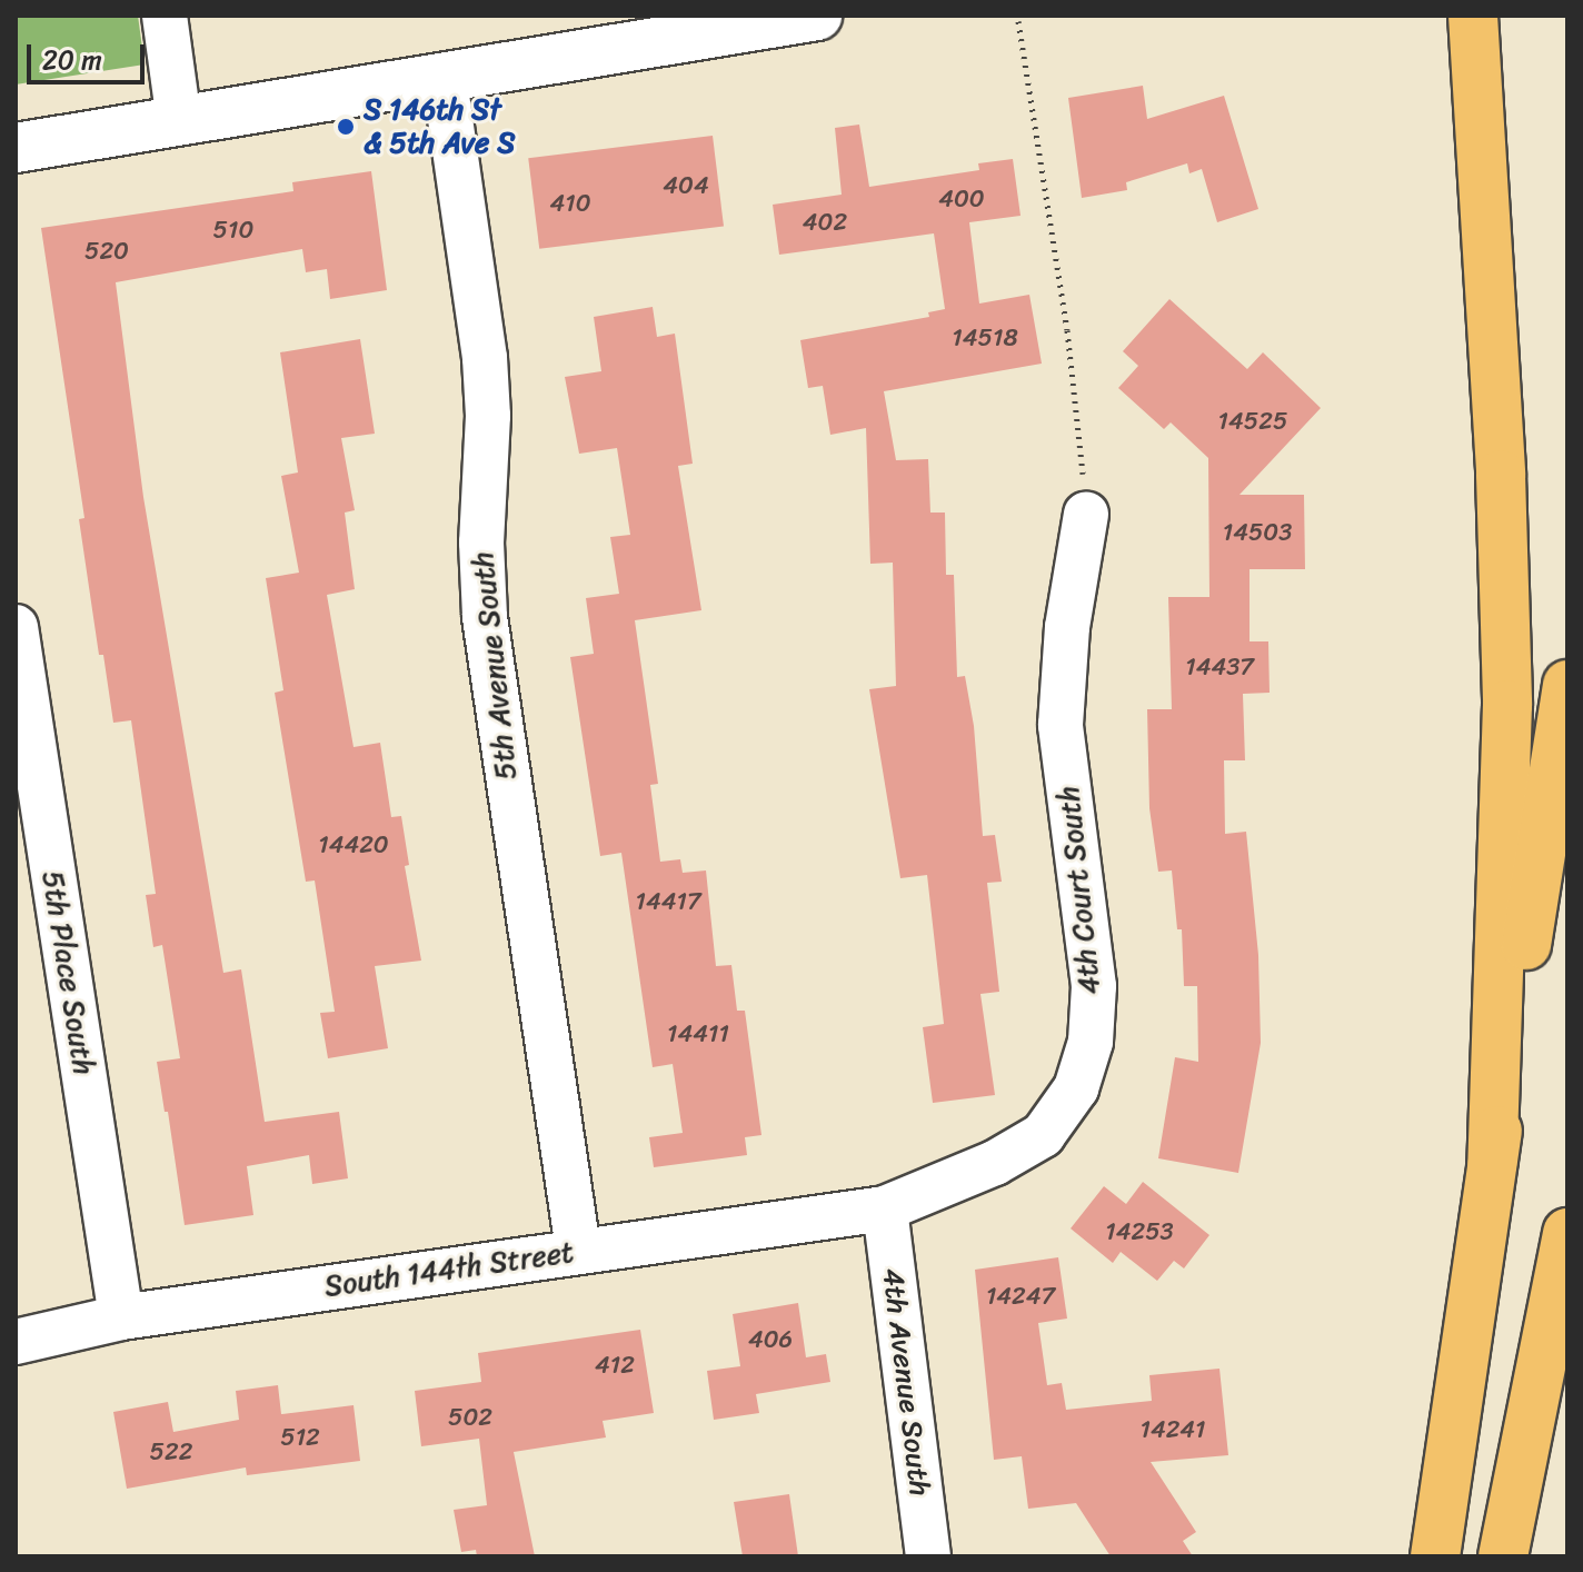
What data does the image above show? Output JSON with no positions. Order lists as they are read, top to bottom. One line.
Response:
{"streets":{"street":["5th Avenue South","4th Court South","5th Place South","South 144th Street","4th Avenue South"]},"crossings":[["5th Avenue South","South 144th Street"],["4th Court South","South 144th Street"],["4th Court South","4th Avenue South"],["5th Place South","South 144th Street"],["South 144th Street","4th Avenue South"]],"places":["S 146th St & 5th Ave S"],"house_numbers":["404","400","410","402","510","520","14518","14525","14503","14437","14420","14417","14411","14253","14247","406","412","502","14241","512","522"],"scale_bar":"20 m"}
